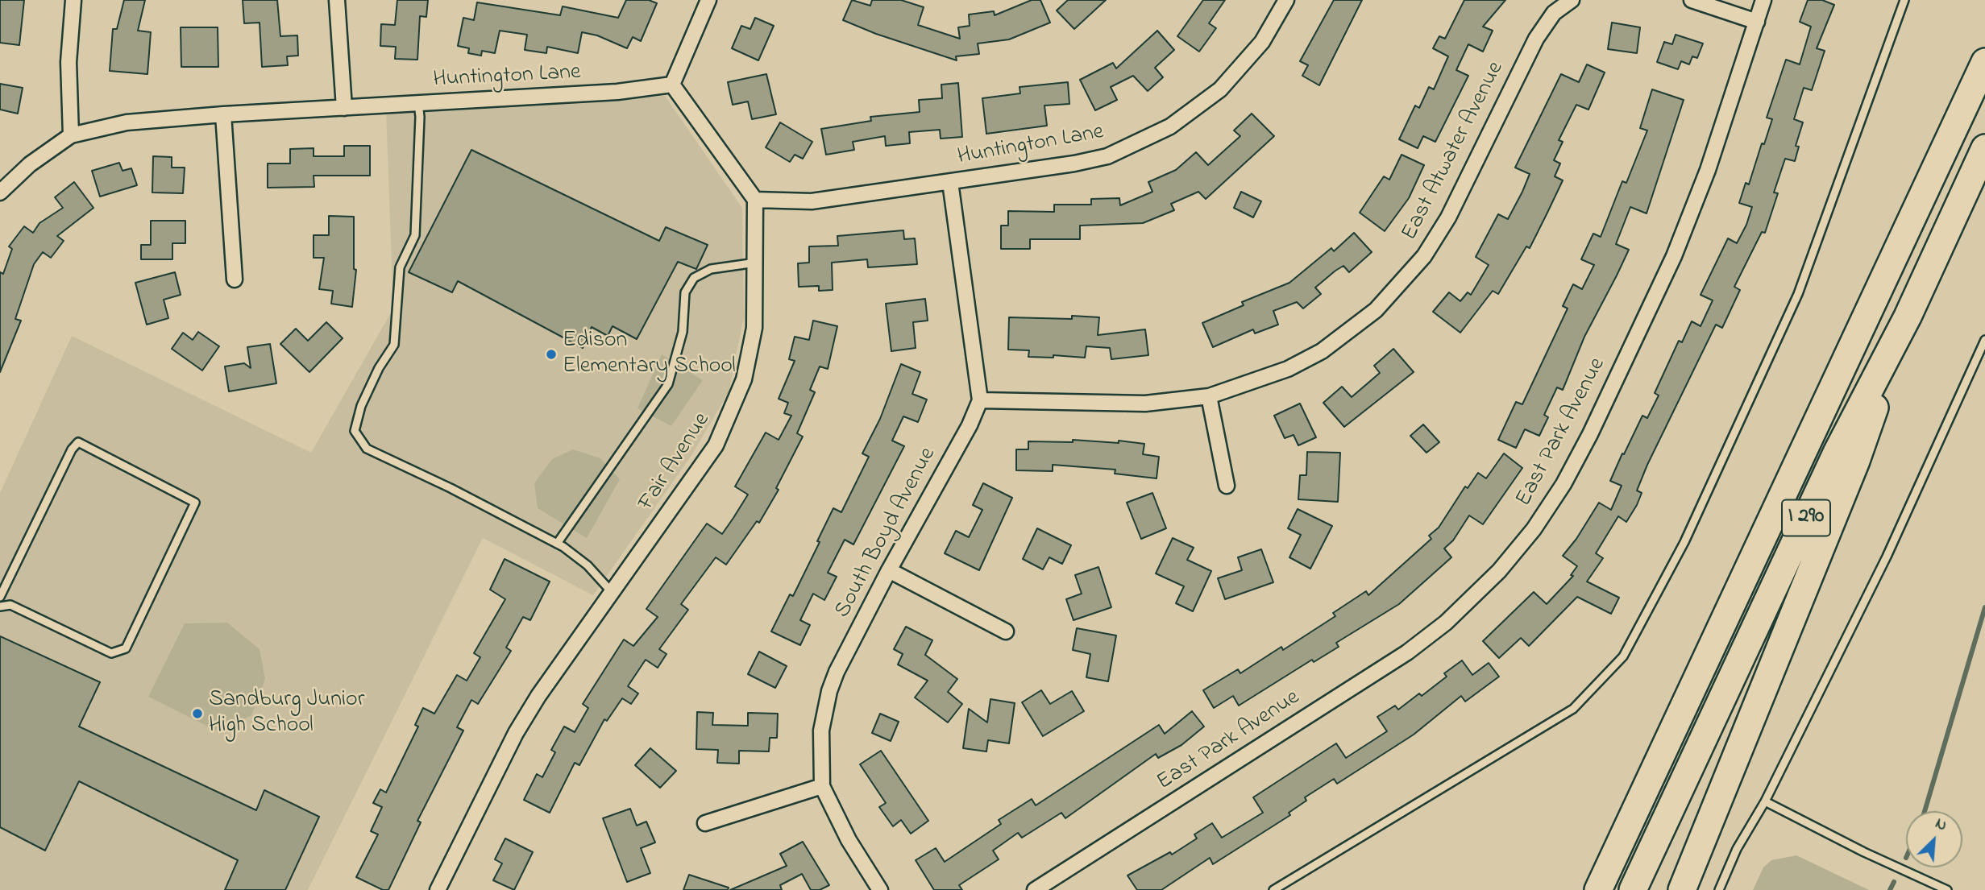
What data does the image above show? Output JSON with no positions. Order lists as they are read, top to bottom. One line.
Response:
{"streets":{"highway":["I 290"],"street":["Huntington Lane","East Atwater Avenue","East Park Avenue","Fair Avenue","South Boyd Avenue"]},"crossings":[["Huntington Lane","Fair Avenue"],["East Atwater Avenue","South Boyd Avenue"]],"places":["Edison Elementary School","Sandburg Junior High School"],"north":"top right"}
